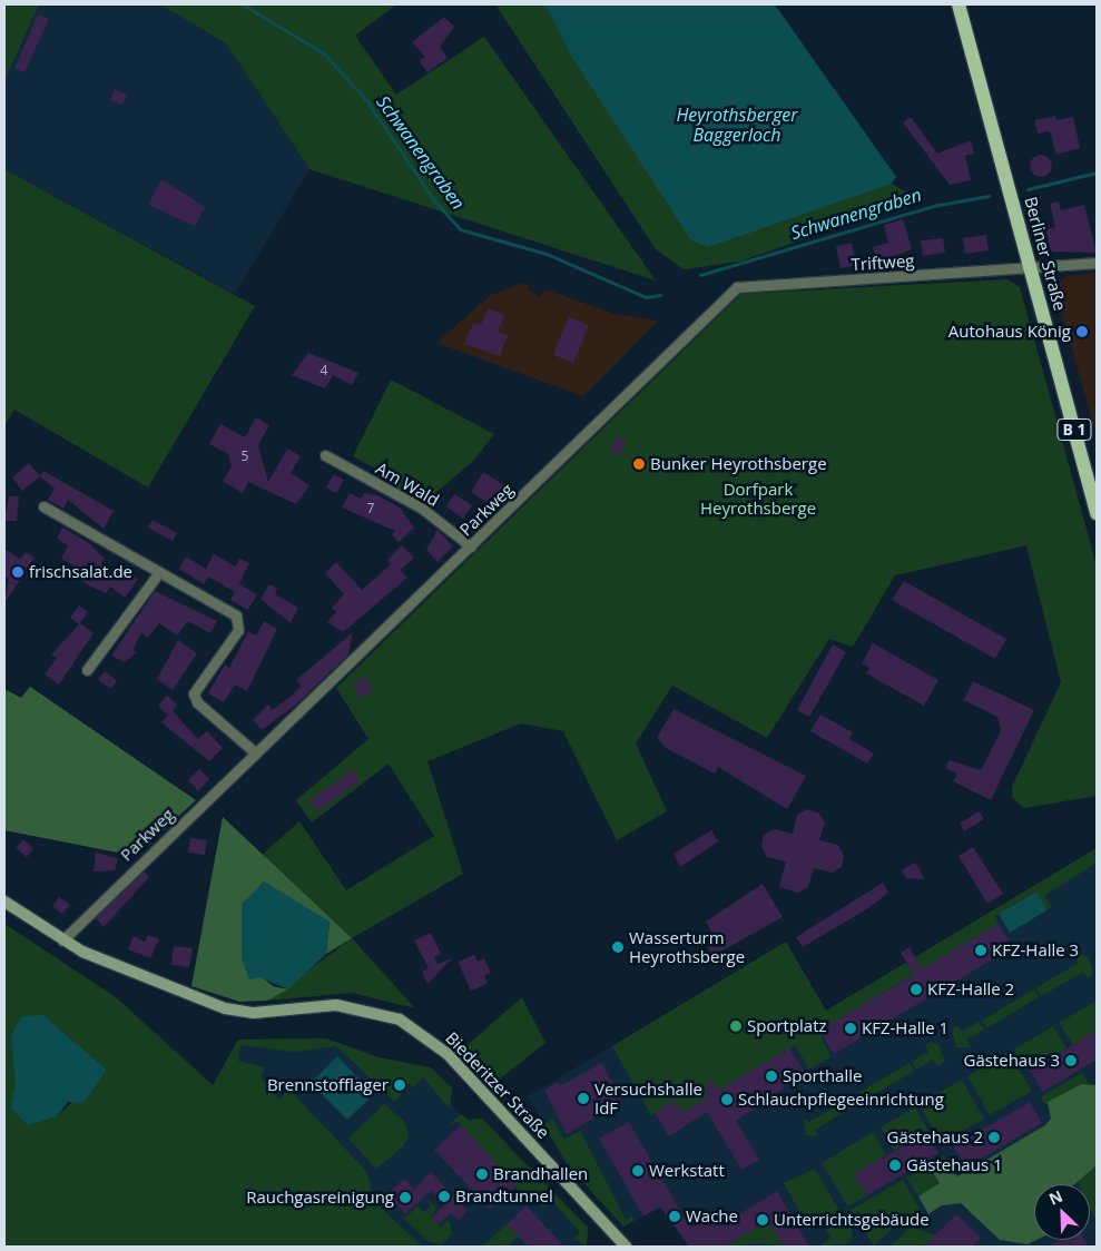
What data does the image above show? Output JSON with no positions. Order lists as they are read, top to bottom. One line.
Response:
{"streets":{"main road":["Berliner Straße","B 1"],"street":["Triftweg","Am Wald","Parkweg","Biederitzer Straße"]},"crossings":[["Berliner Straße","Triftweg"],["Triftweg","Parkweg"],["Am Wald","Parkweg"],["Parkweg","Biederitzer Straße"]],"water":["Heyrothsberger Baggerloch","Schwanengraben"],"parks":["Dorfpark Heyrothsberge"],"places":["Autohaus König","Bunker Heyrothsberge","frischsalat.de","Wasserturm Heyrothsberge","KFZ-Halle 3","KFZ-Halle 2","Sportplatz","KFZ-Halle 1","Gästehaus 3","Sporthalle","Brennstofflager","Versuchshalle IdF","Schlauchpflegeeinrichtung","Gästehaus 2","Gästehaus 1","Werkstatt","Brandhallen","Brandtunnel","Rauchgasreinigung","Wache","Unterrichtsgebäude"],"house_numbers":["4","5","7"],"north":"top left"}
